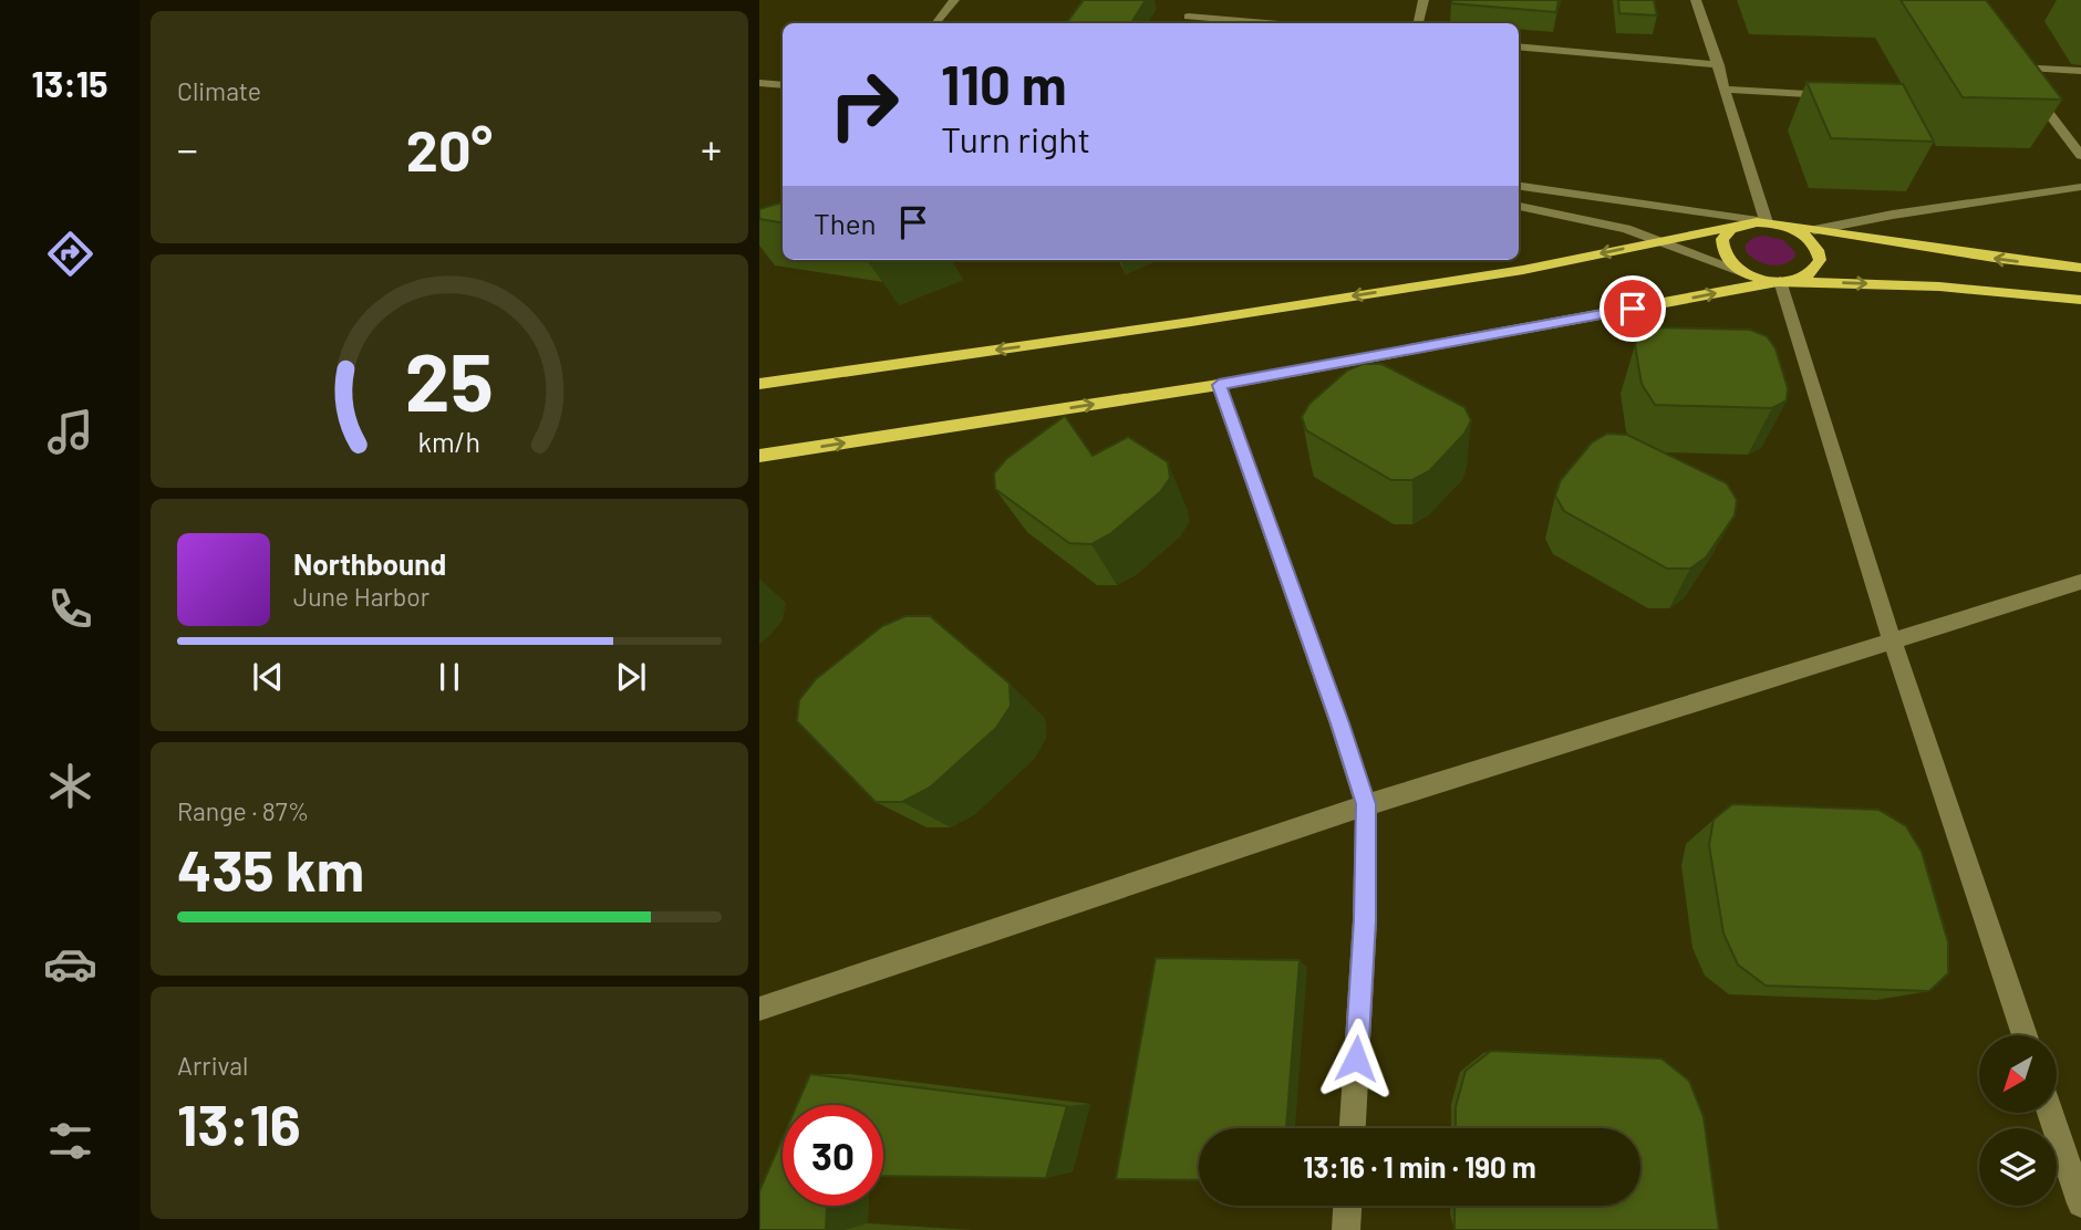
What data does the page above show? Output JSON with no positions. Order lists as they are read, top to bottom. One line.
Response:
{"north":"bottom left","page":{"tabs":"13:15","tile":["Climate",["Range · 87%","435 km"],["Arrival","13:16"]],"turn":["110 m","Turn right"],"heat":["−","20°","+"],"then":"Then","song":["Northbound","June Harbor"],"limit":"30","trip":"13:16 · 1 min · 190 m","gauge":["25","km/h"]}}
